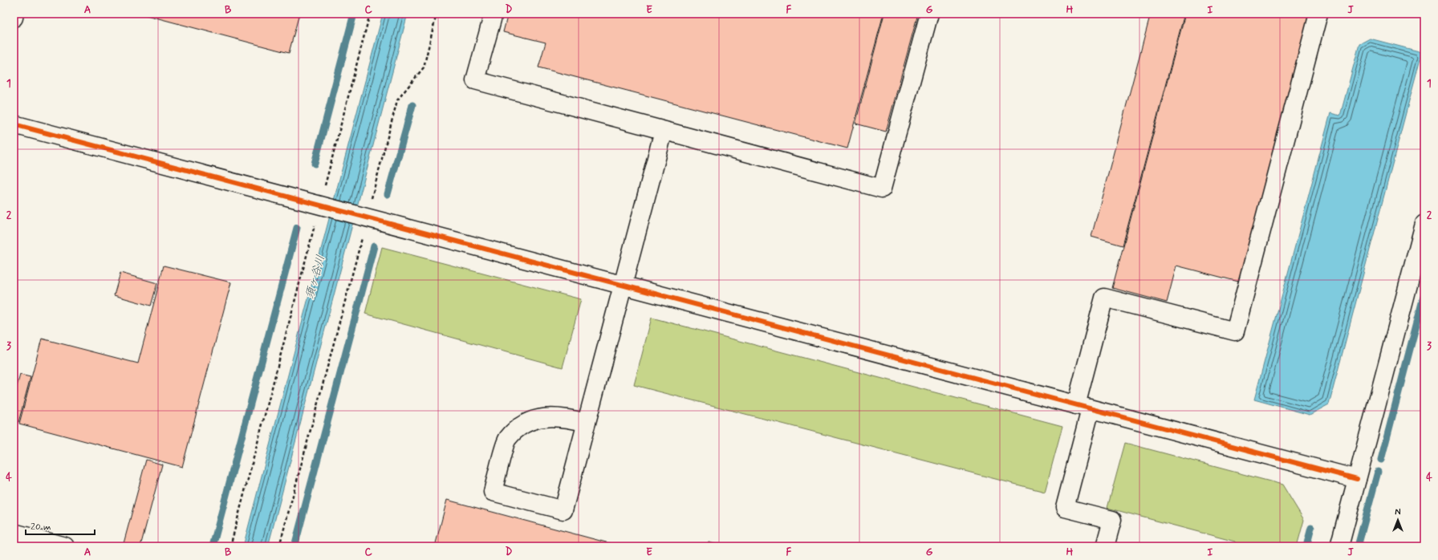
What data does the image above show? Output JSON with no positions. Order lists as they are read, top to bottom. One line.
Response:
{"water":["須ヶ谷川"],"scale_bar":"20 m","north":"top","grid":{"columns":["A","B","C","D","E","F","G","H","I","J"],"rows":["1","2","3","4"]}}
